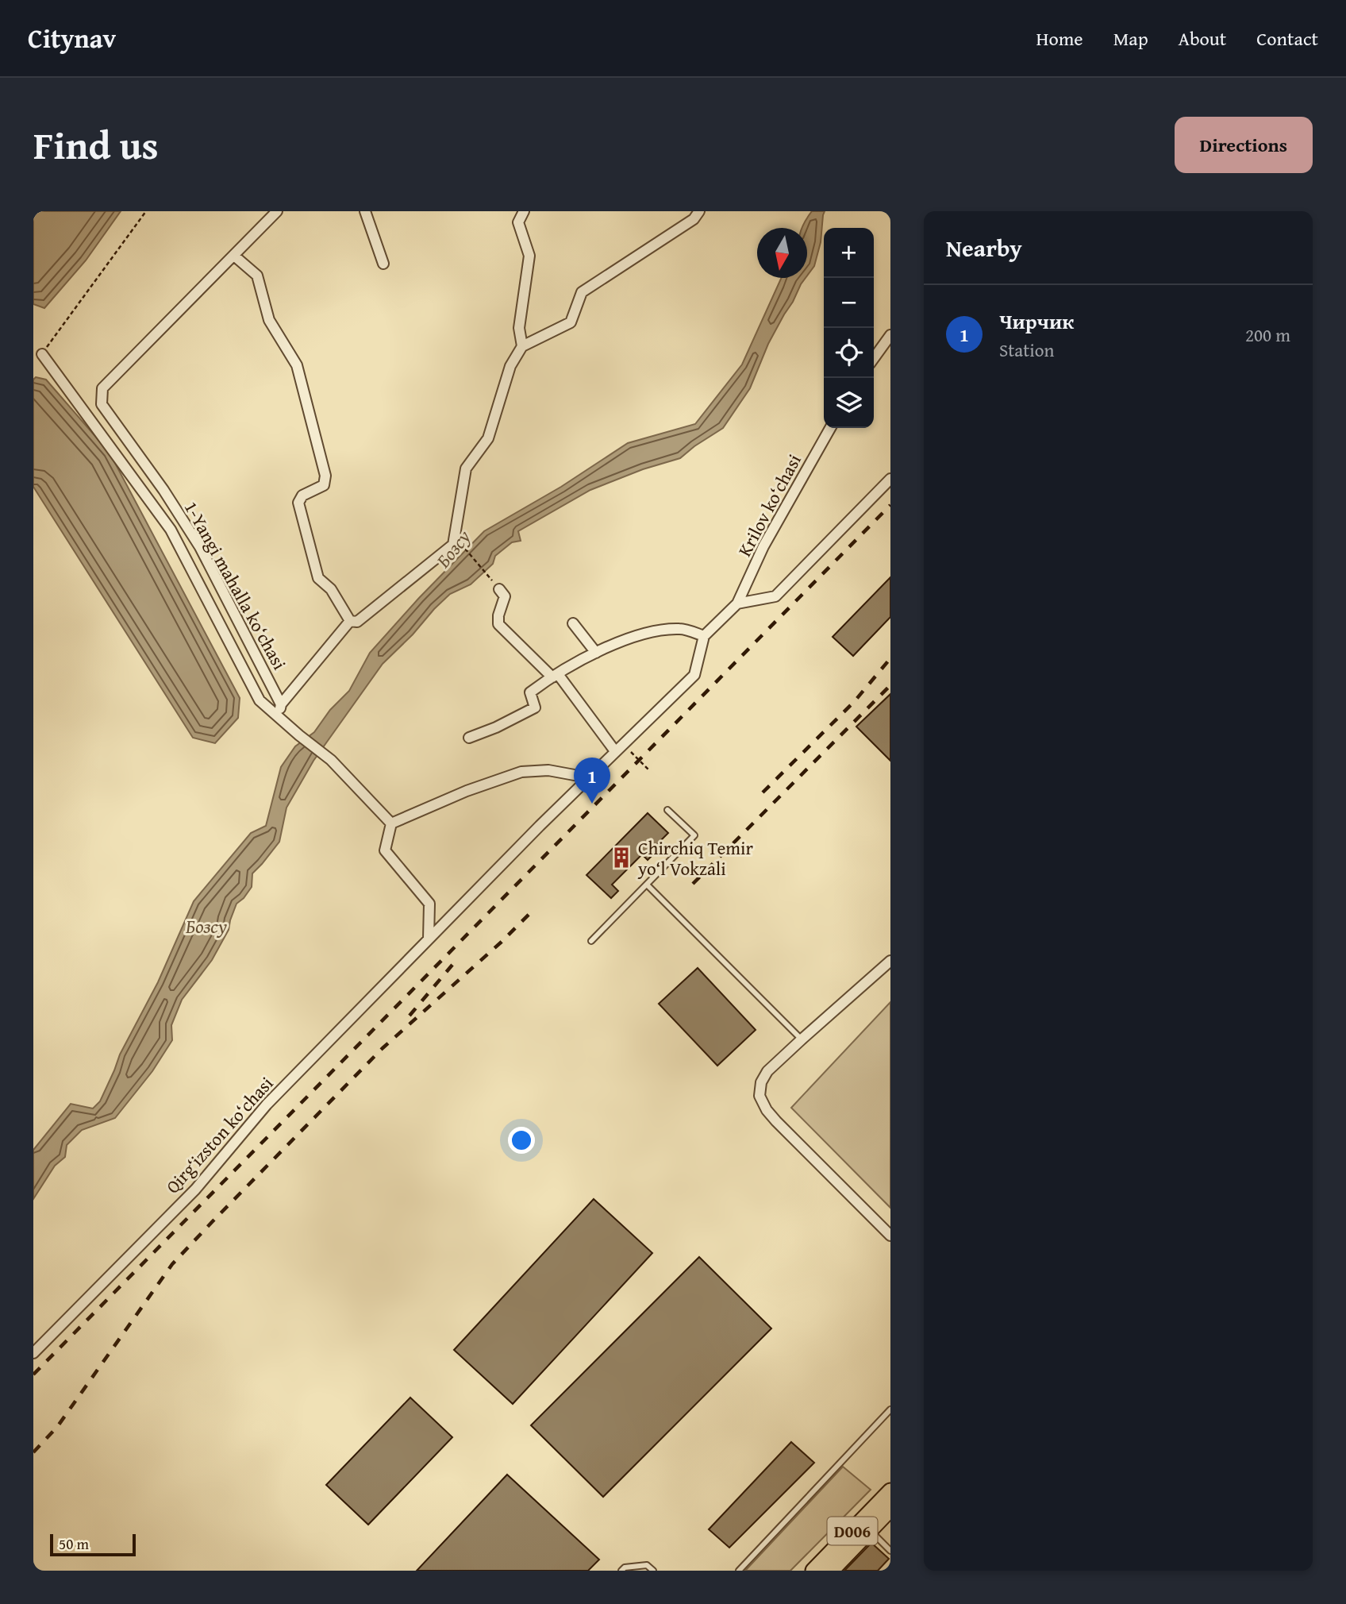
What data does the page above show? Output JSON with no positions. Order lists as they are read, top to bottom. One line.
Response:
{"streets":{"main road":["D006"],"street":["Krilov ko‘chasi","1-Yangi mahalla ko‘chasi","Qirg‘izston ko‘chasi"]},"water":["Бозсу"],"places":{"building":["Chirchiq Temir yo‘l Vokzali"]},"scale_bar":"50 m","north":"bottom","page":{"header":"Citynav","nav":["Home","Map","About","Contact"],"title":"Find us","buttons":"Directions","heading":"Nearby","map_buttons":["+","−"],"list":[{"mark":"1","name":"Чирчик","note":"Station","value":"200 m"}],"pins":"1","scale":"50 m"}}
